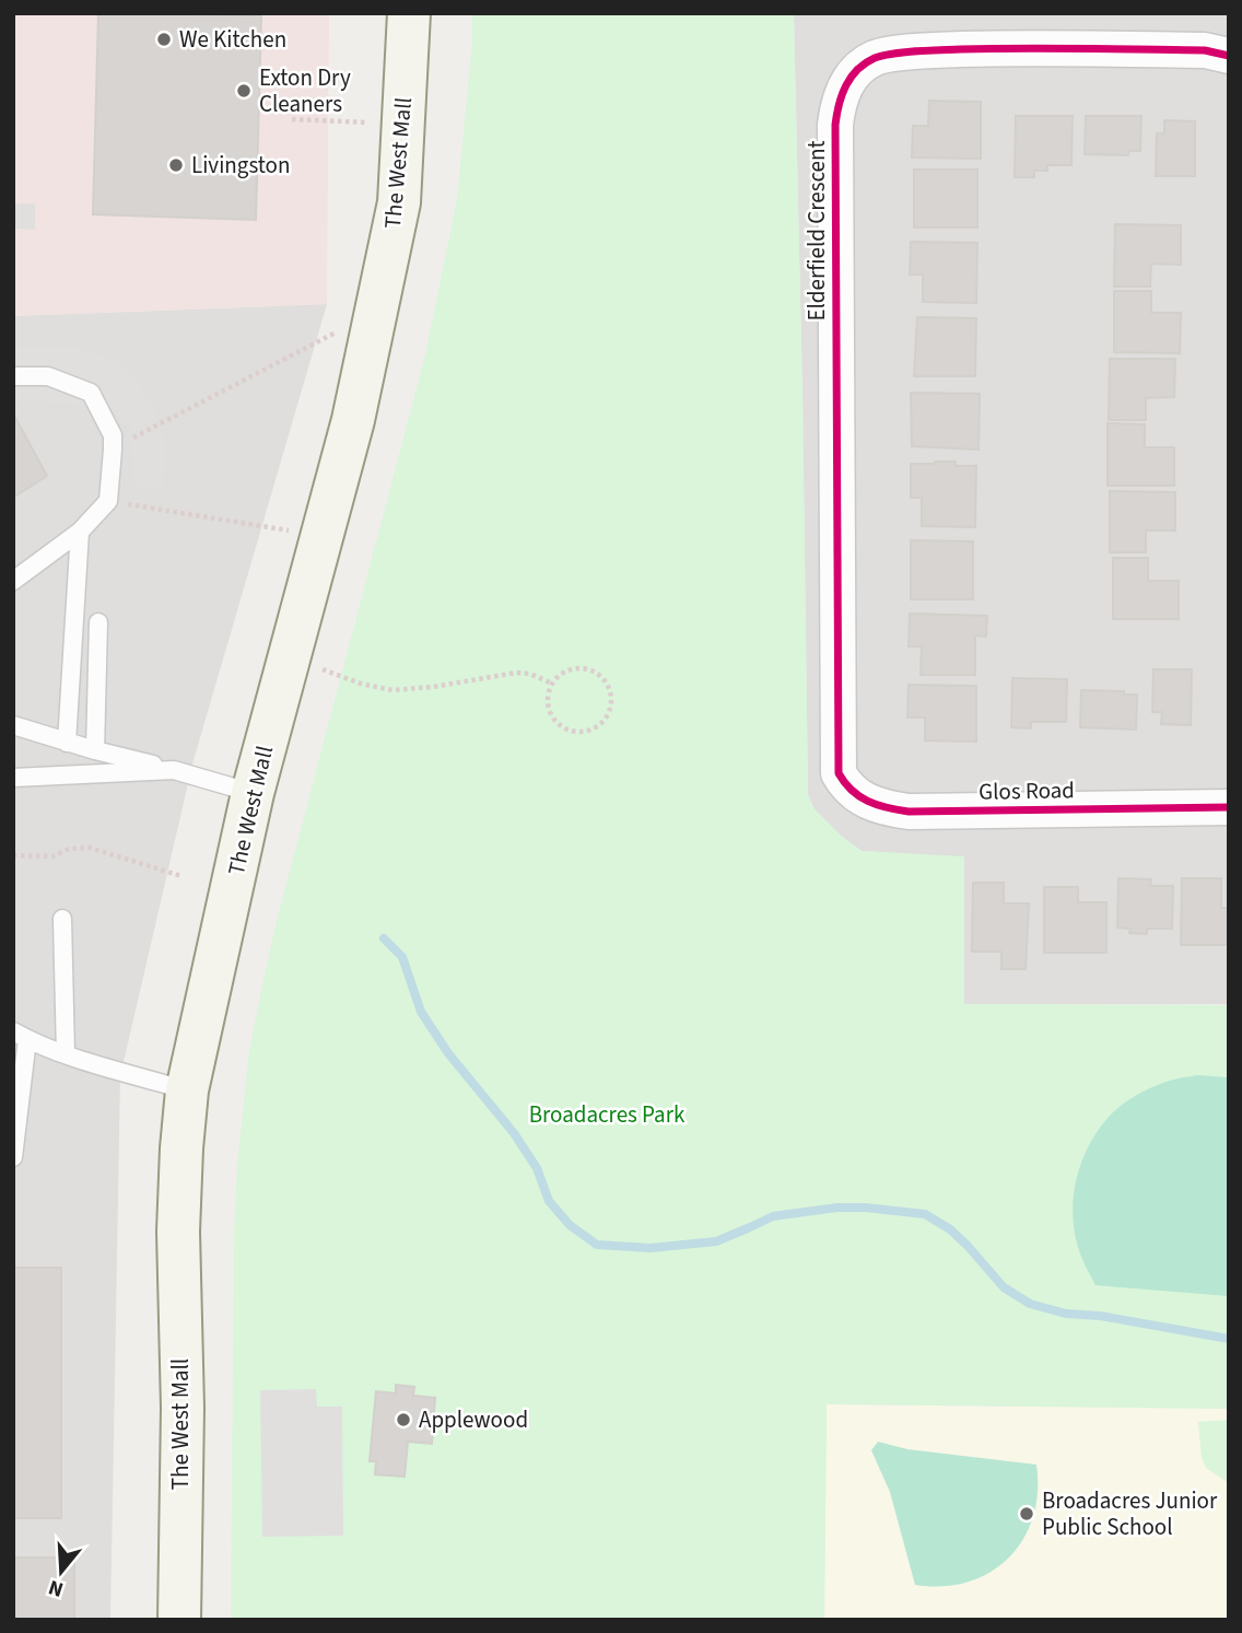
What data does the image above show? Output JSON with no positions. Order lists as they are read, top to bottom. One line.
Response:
{"streets":{"main road":["The West Mall"],"street":["Elderfield Crescent","Glos Road"]},"crossings":[["Elderfield Crescent","Glos Road"]],"parks":["Broadacres Park"],"places":["We Kitchen","Exton Dry Cleaners","Livingston","Applewood","Broadacres Junior Public School"],"north":"bottom"}
